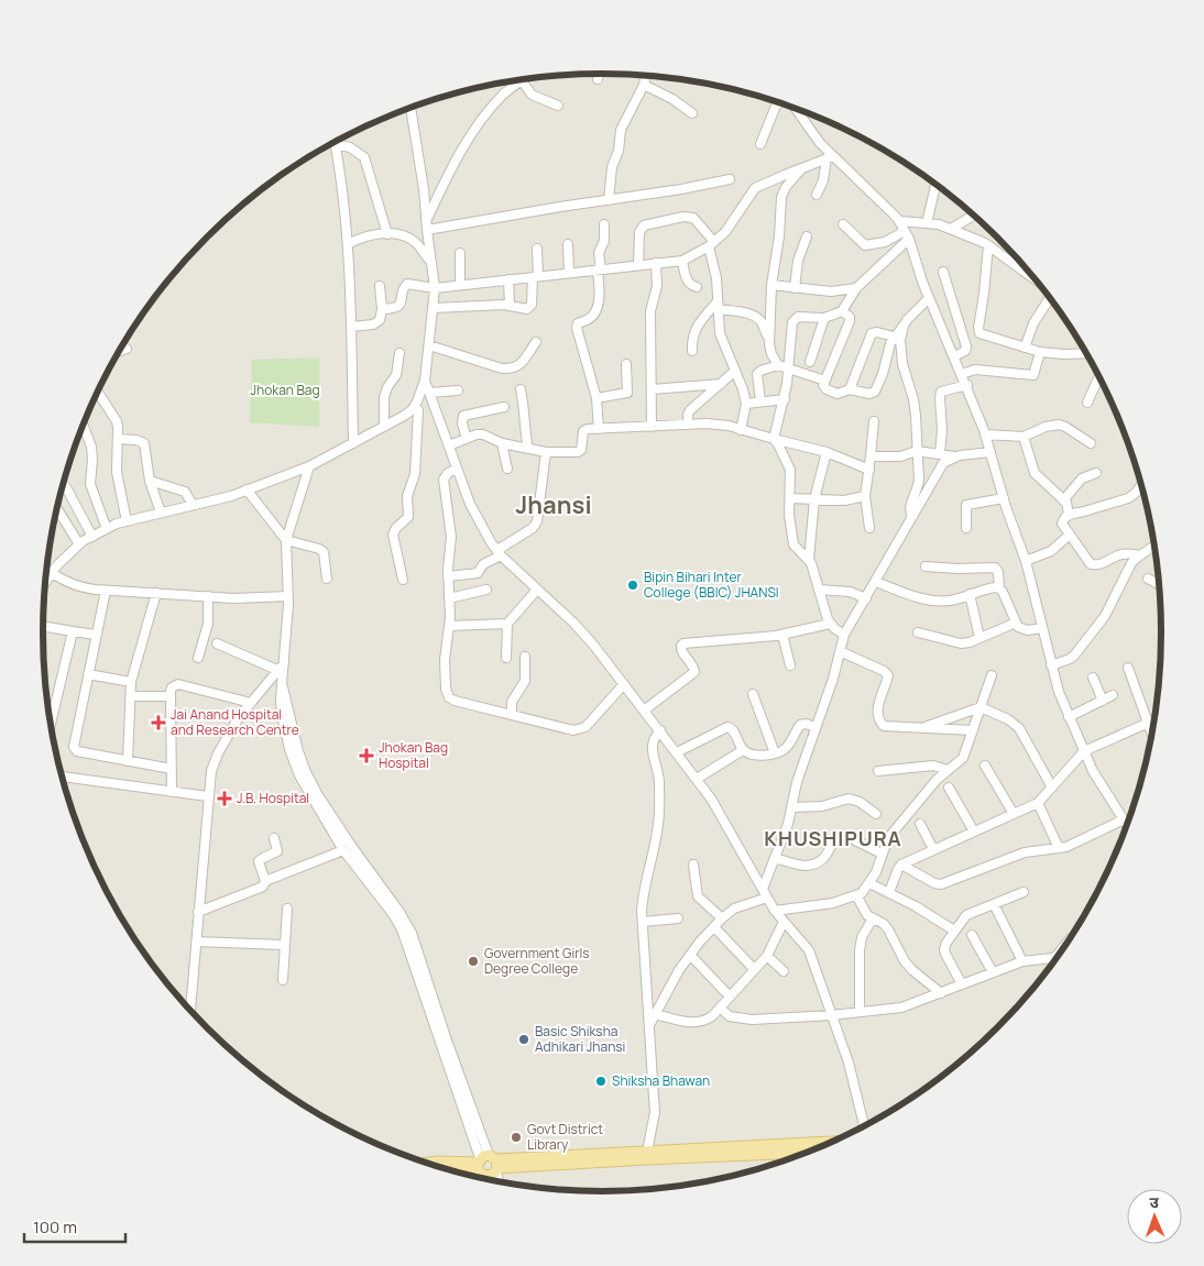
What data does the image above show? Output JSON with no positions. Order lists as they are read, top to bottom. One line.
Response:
{"districts":["Jhansi","KHUSHIPURA"],"parks":["Jhokan Bag"],"places":{"other":["Bipin Bihari Inter College (BBIC) JHANSI","Government Girls Degree College","Basic Shiksha Adhikari Jhansi","Shiksha Bhawan","Govt District Library"],"health":["Jai Anand Hospital and Research Centre","Jhokan Bag Hospital","J.B. Hospital"]},"scale_bar":"100 m","north":"top"}
